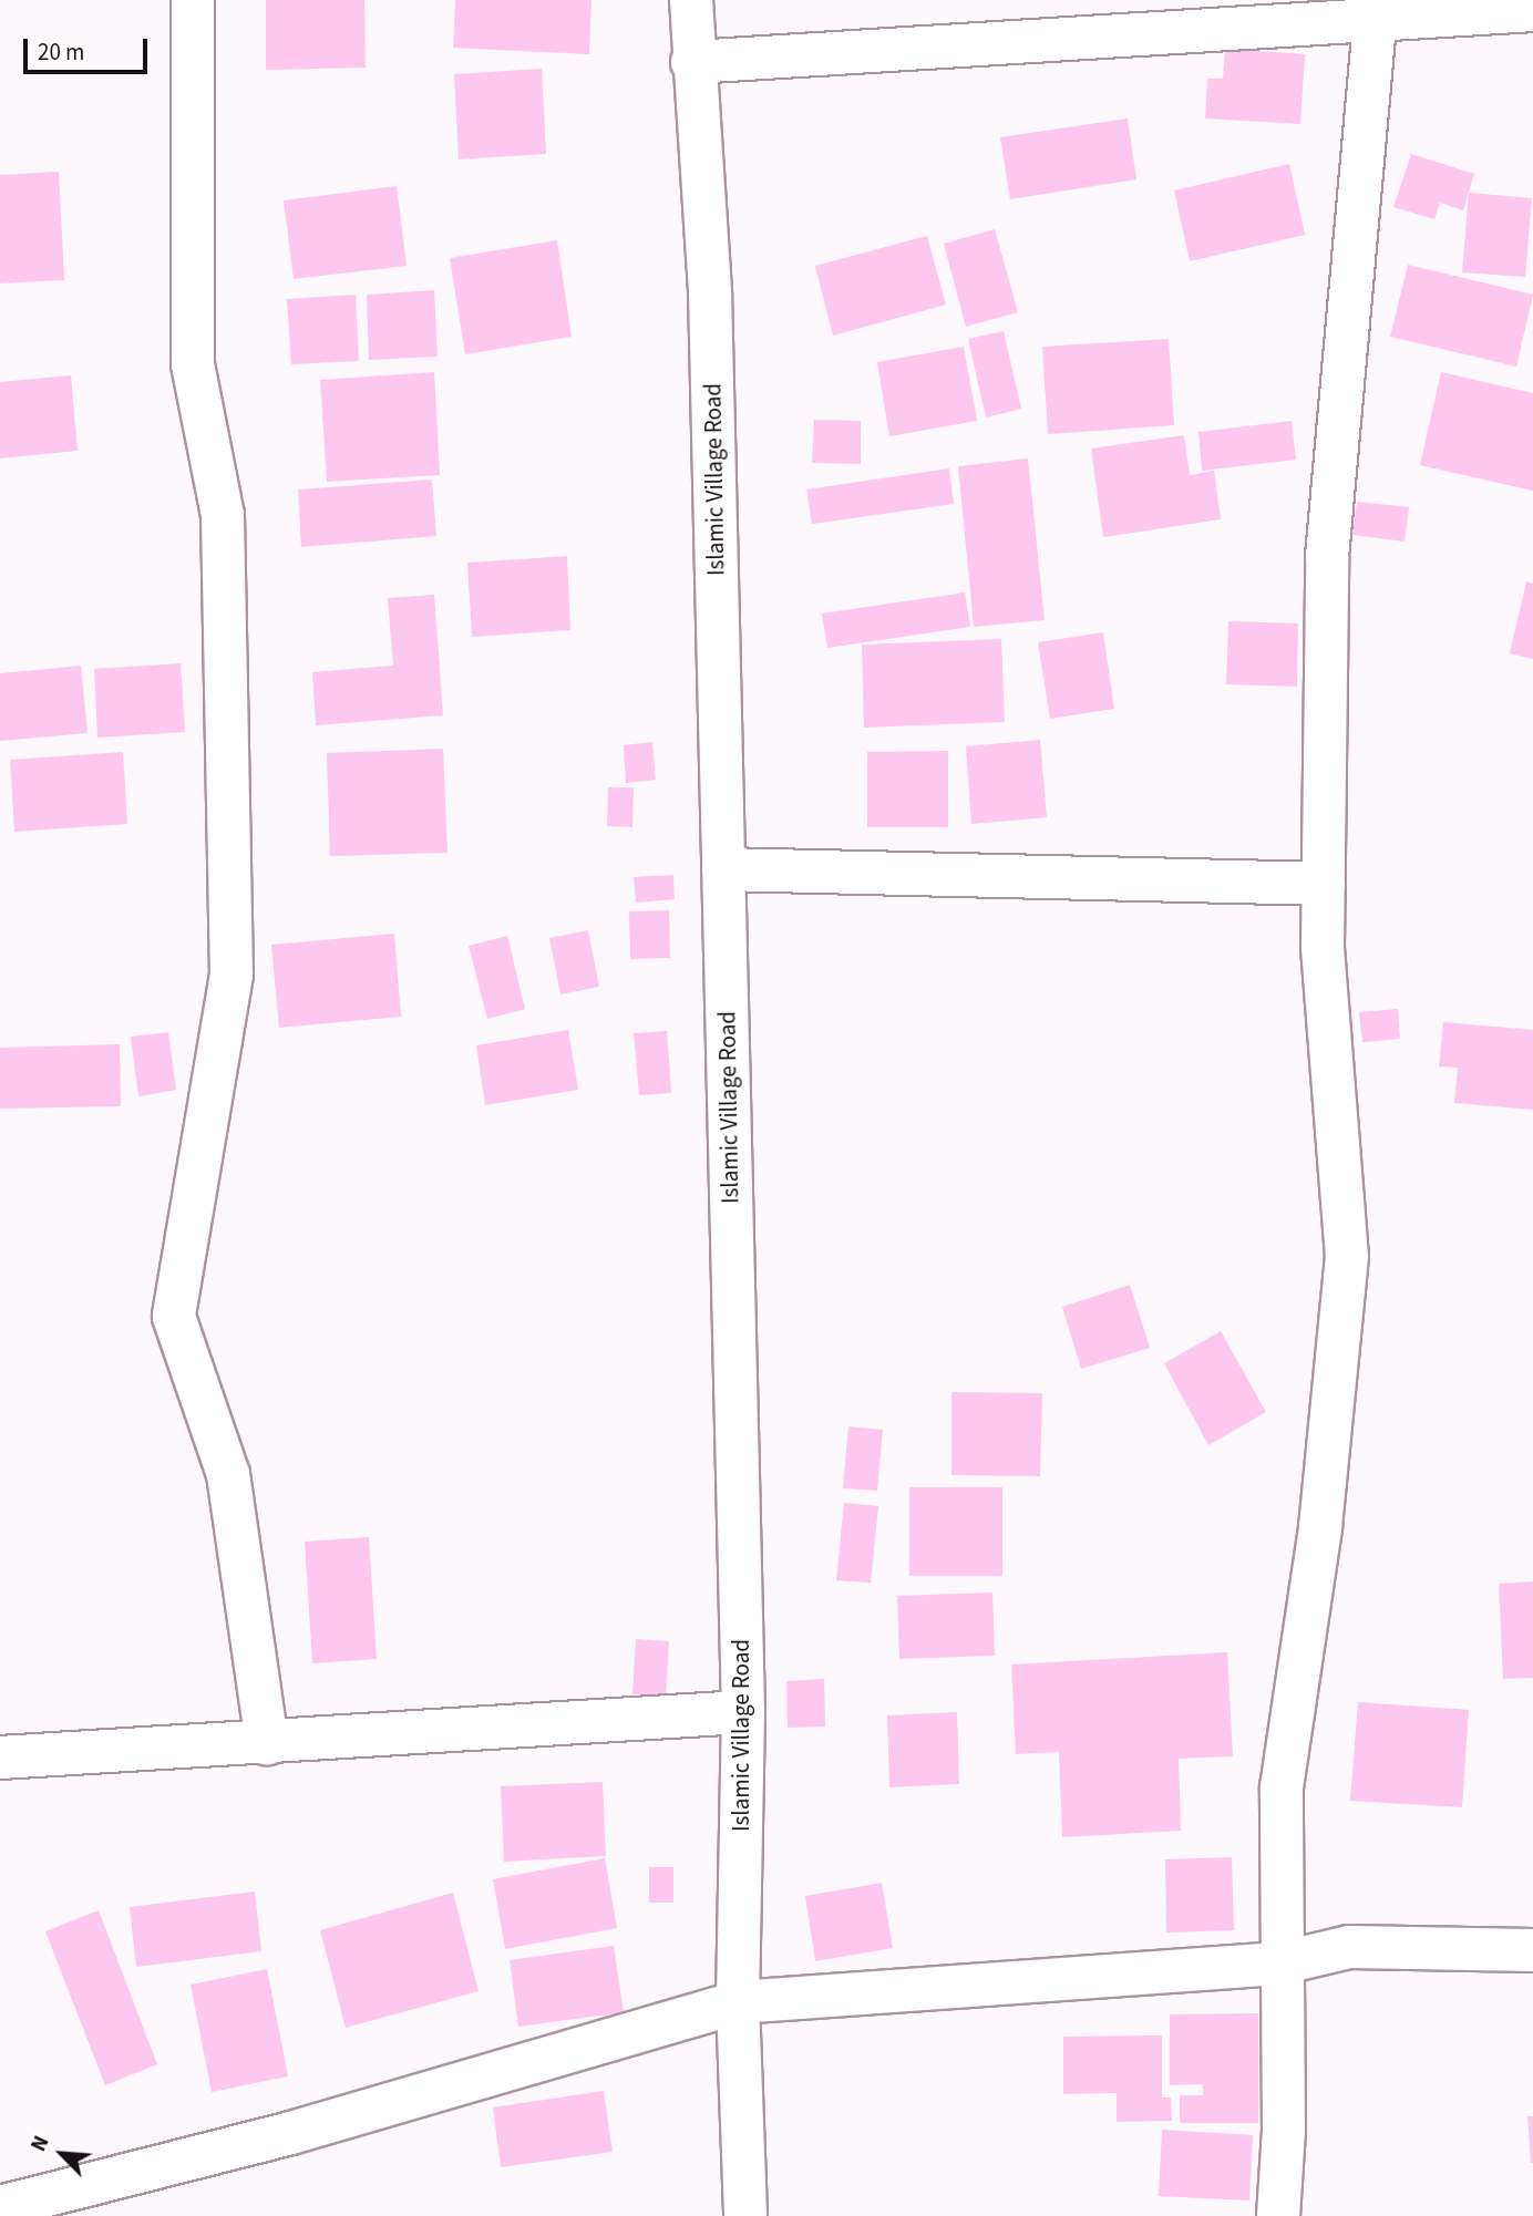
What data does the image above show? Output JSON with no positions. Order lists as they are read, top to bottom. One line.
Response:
{"streets":{"street":["Islamic Village Road"]},"scale_bar":"20 m","north":"top left"}
